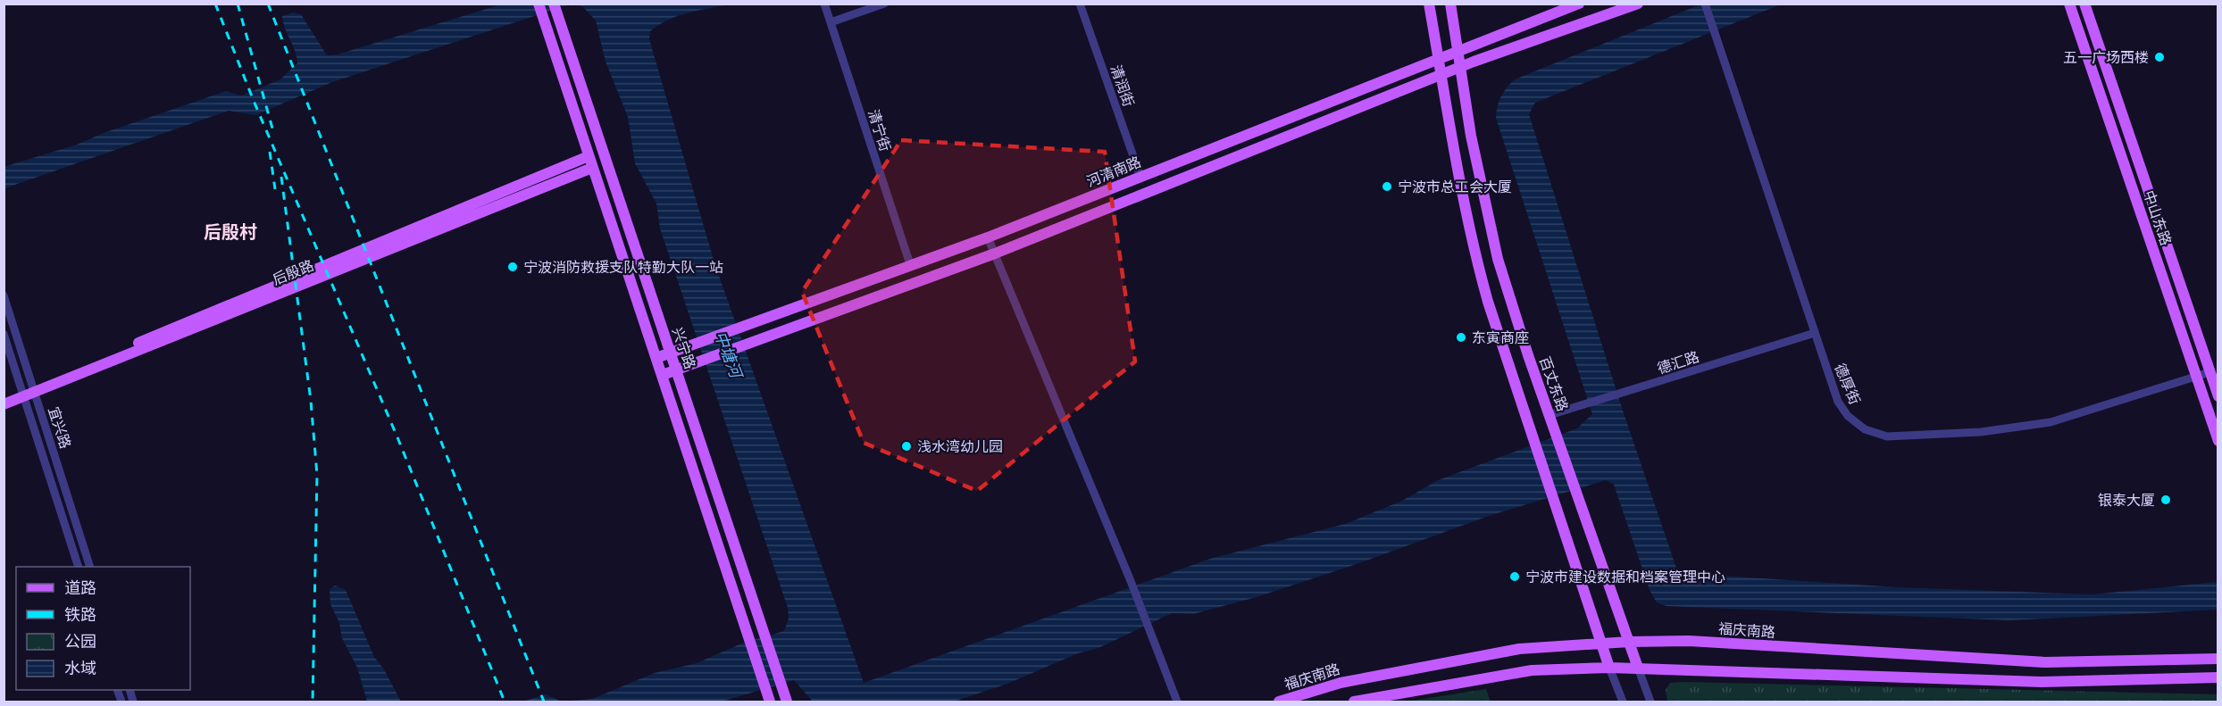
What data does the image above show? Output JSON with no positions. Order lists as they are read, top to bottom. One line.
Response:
{"streets":{"main road":["河清南路","中山东路","后殷路","兴宁路","百丈东路","福庆南路"],"street":["清润街","清宁街","德汇路","德厚街","宜兴路"]},"crossings":[["清润街","河清南路"],["清宁街","河清南路"],["河清南路","兴宁路"],["河清南路","百丈东路"],["中山东路","德厚街"],["后殷路","宜兴路"],["德汇路","百丈东路"],["德汇路","德厚街"],["百丈东路","福庆南路"]],"districts":["后殷村"],"water":["中塘河"],"places":["五一广场西楼","宁波市总工会大厦","宁波消防救援支队特勤大队一站","东寅商座","浅水湾幼儿园","银泰大厦","宁波市建设数据和档案管理中心"],"legend":["道路","铁路","公园","水域"]}
